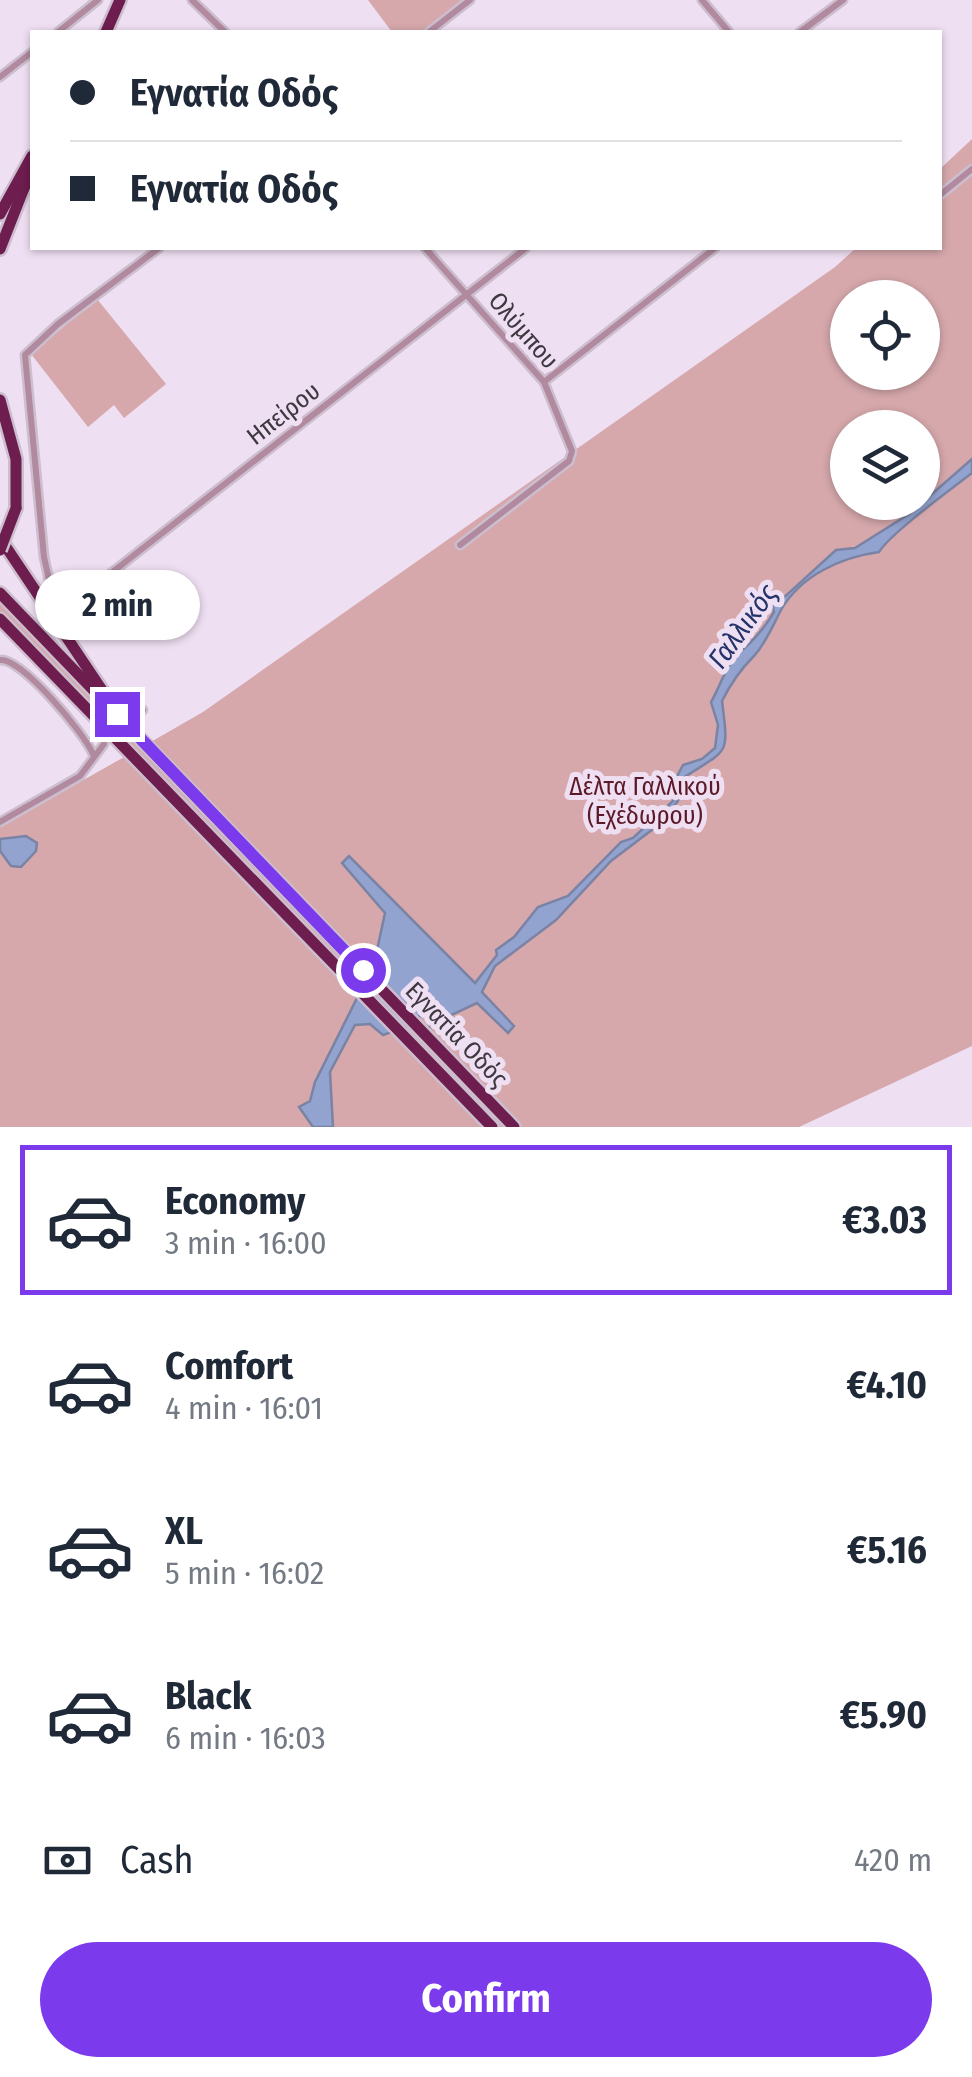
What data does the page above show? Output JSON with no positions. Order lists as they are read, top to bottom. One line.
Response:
{"streets":{"highway":["Εγνατία Οδός"],"street":["Ολύμπου","Ηπείρου"]},"crossings":[["Ολύμπου","Ηπείρου"]],"water":["Γαλλικός"],"parks":["Δέλτα Γαλλικού (Εχέδωρου)"],"page":{"banner":["Εγνατία Οδός","Εγνατία Οδός"],"bubble":"2 min","list":[{"name":"Economy","note":"3 min · 16:00","value":"€3.03"},{"name":"Comfort","note":"4 min · 16:01","value":"€4.10"},{"name":"XL","note":"5 min · 16:02","value":"€5.16"},{"name":"Black","note":"6 min · 16:03","value":"€5.90"}],"pay":["Cash","420 m"],"buttons":"Confirm"}}
